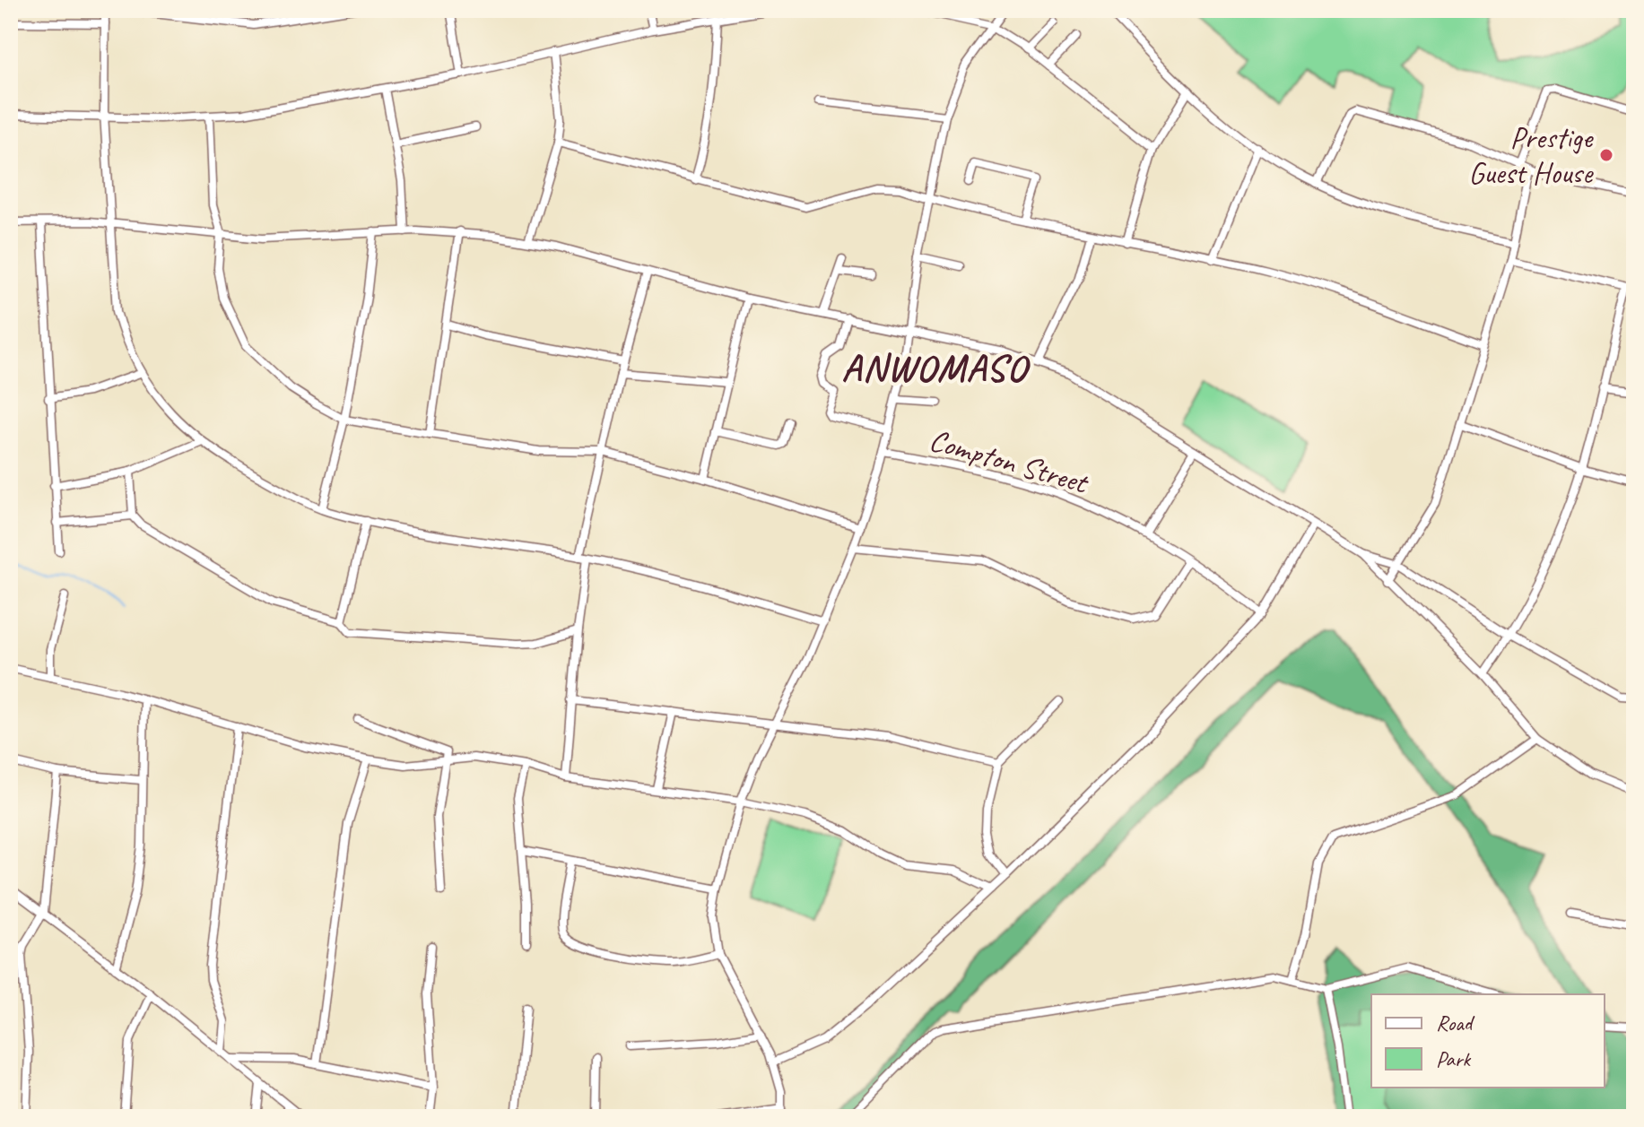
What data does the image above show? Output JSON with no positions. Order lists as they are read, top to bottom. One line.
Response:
{"streets":{"street":["Compton Street"]},"districts":["ANWOMASO"],"places":["Prestige Guest House"],"legend":["Road","Park"]}
